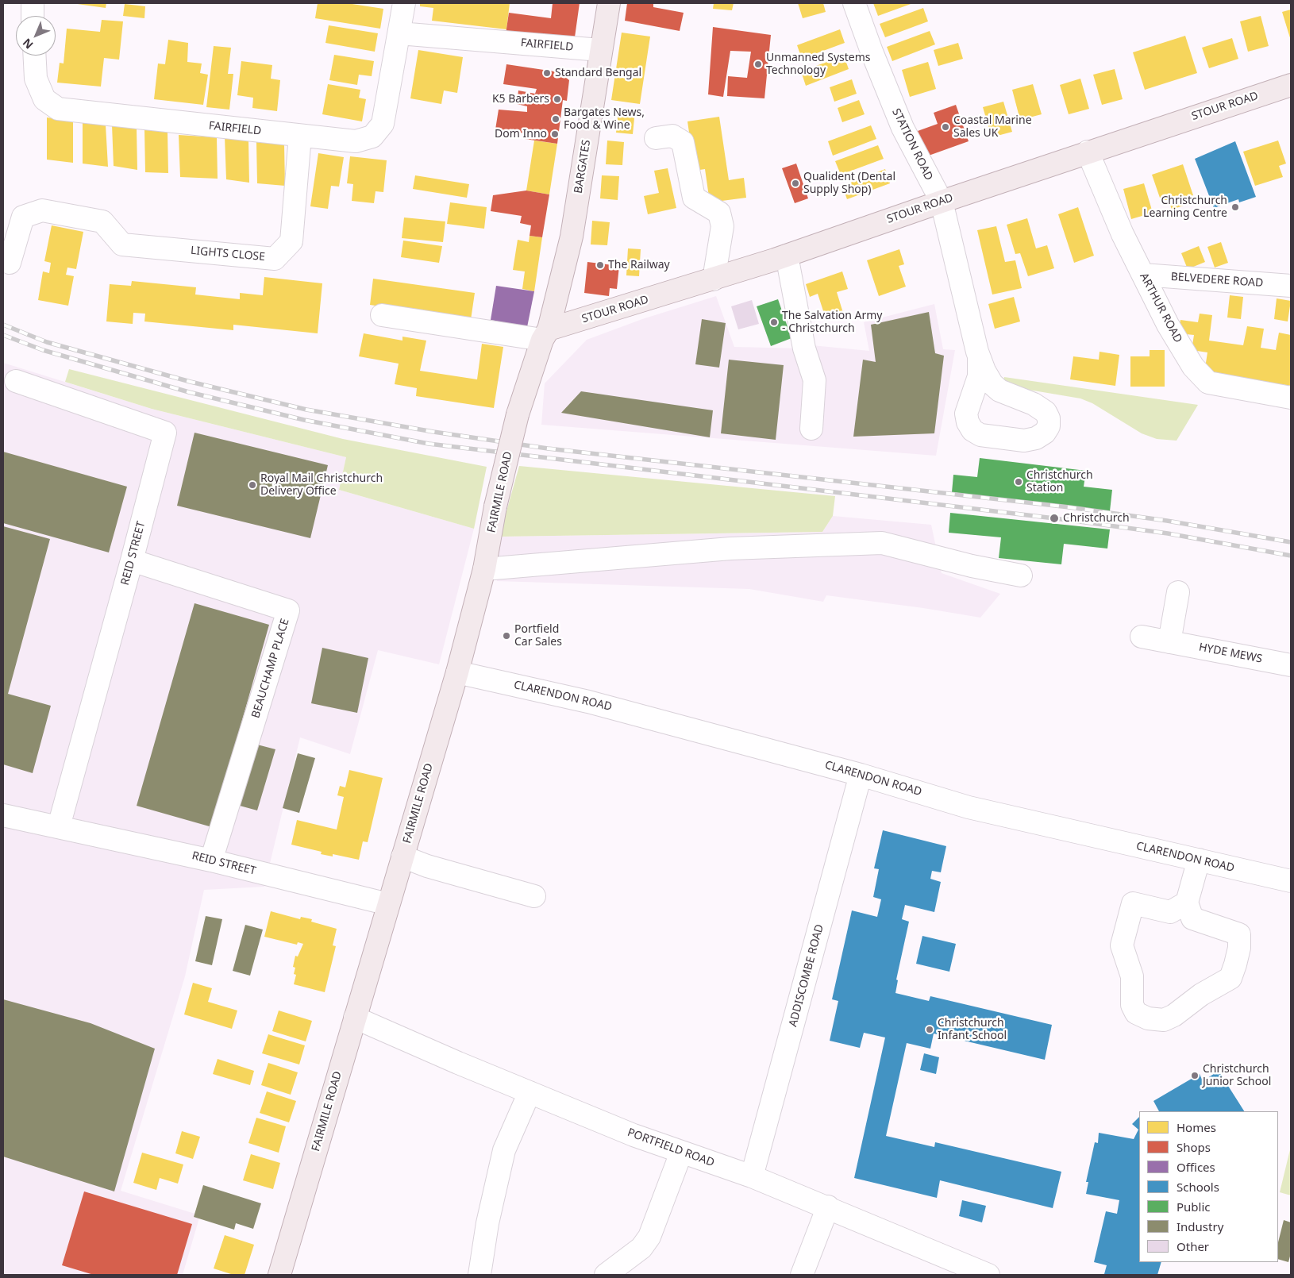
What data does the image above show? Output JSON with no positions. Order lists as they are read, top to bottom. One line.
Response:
{"streets":{"main road":["STOUR ROAD","BARGATES","FAIRMILE ROAD"],"street":["FAIRFIELD","STATION ROAD","LIGHTS CLOSE","BELVEDERE ROAD","ARTHUR ROAD","REID STREET","HYDE MEWS","BEAUCHAMP PLACE","CLARENDON ROAD","ADDISCOMBE ROAD","PORTFIELD ROAD"]},"crossings":[["FAIRFIELD","BARGATES"],["FAIRFIELD","LIGHTS CLOSE"],["STOUR ROAD","STATION ROAD"],["STOUR ROAD","BARGATES"],["STOUR ROAD","ARTHUR ROAD"],["STOUR ROAD","FAIRMILE ROAD"],["BARGATES","FAIRMILE ROAD"],["BELVEDERE ROAD","ARTHUR ROAD"],["FAIRMILE ROAD","REID STREET"],["FAIRMILE ROAD","CLARENDON ROAD"],["FAIRMILE ROAD","PORTFIELD ROAD"],["REID STREET","BEAUCHAMP PLACE"],["CLARENDON ROAD","ADDISCOMBE ROAD"],["ADDISCOMBE ROAD","PORTFIELD ROAD"]],"places":["Unmanned Systems Technology","Standard Bengal","K5 Barbers","Bargates News, Food & Wine","Coastal Marine Sales UK","Dom Inno","Qualident (Dental Supply Shop)","Christchurch Learning Centre","The Railway","The Salvation Army - Christchurch","Christchurch Station","Royal Mail Christchurch Delivery Office","Christchurch","Portfield Car Sales","Christchurch Infant School","Christchurch Junior School"],"legend":["Homes","Shops","Offices","Schools","Public","Industry","Other"],"north":"bottom left"}
